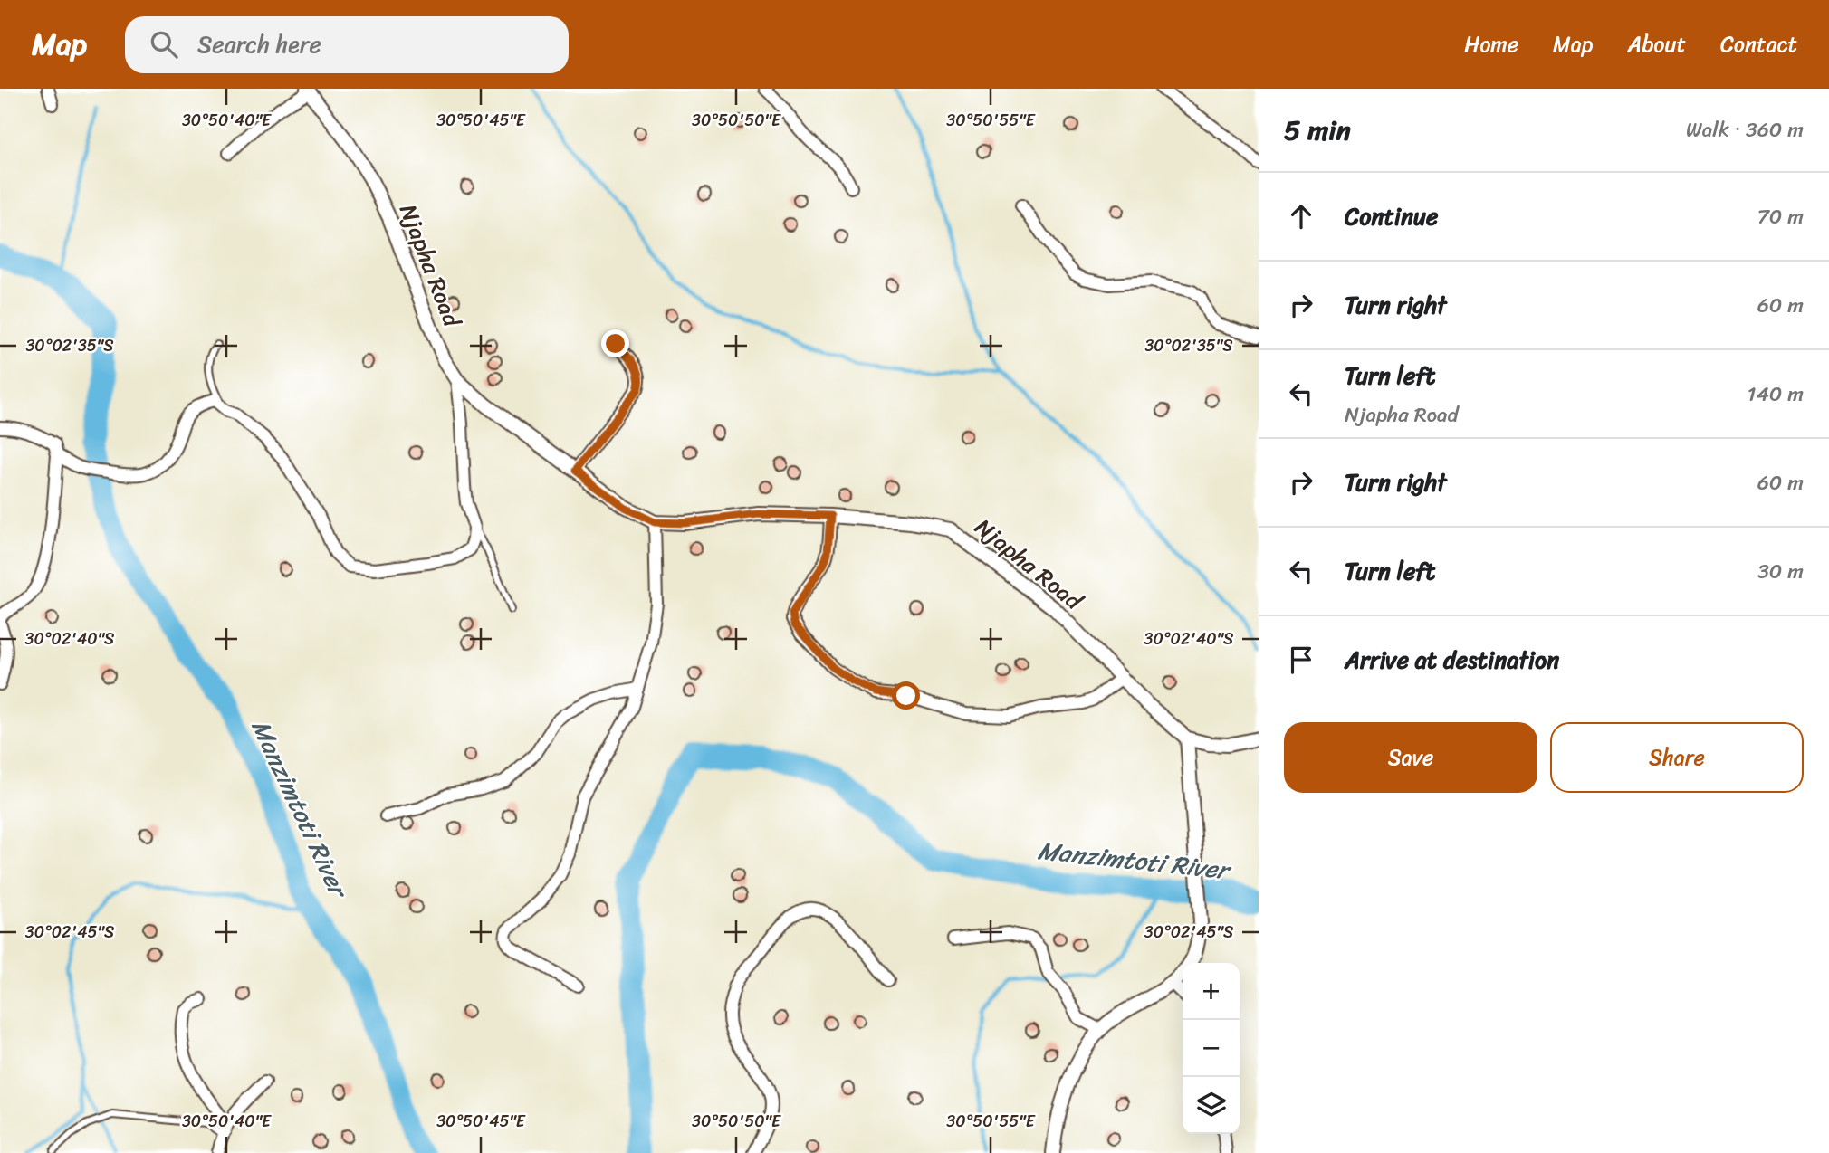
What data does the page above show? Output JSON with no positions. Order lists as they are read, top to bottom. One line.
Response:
{"streets":{"street":["Njapha Road"]},"water":["Manzimtoti River"],"page":{"header":"Map","search":"Search here","nav":["Home","Map","About","Contact"],"heading":["5 min","Walk · 360 m"],"list":[["Continue","70 m"],["Turn right","60 m"],["Turn left","Njapha Road","140 m"],["Turn right","60 m"],["Turn left","30 m"],"Arrive at destination"],"buttons":["Save","Share"],"map_buttons":["+","−"]},"coordinates":["30°50'40\"E","30°50'45\"E","30°50'50\"E","30°50'55\"E","30°02'35\"S","30°02'40\"S","30°02'45\"S"]}
